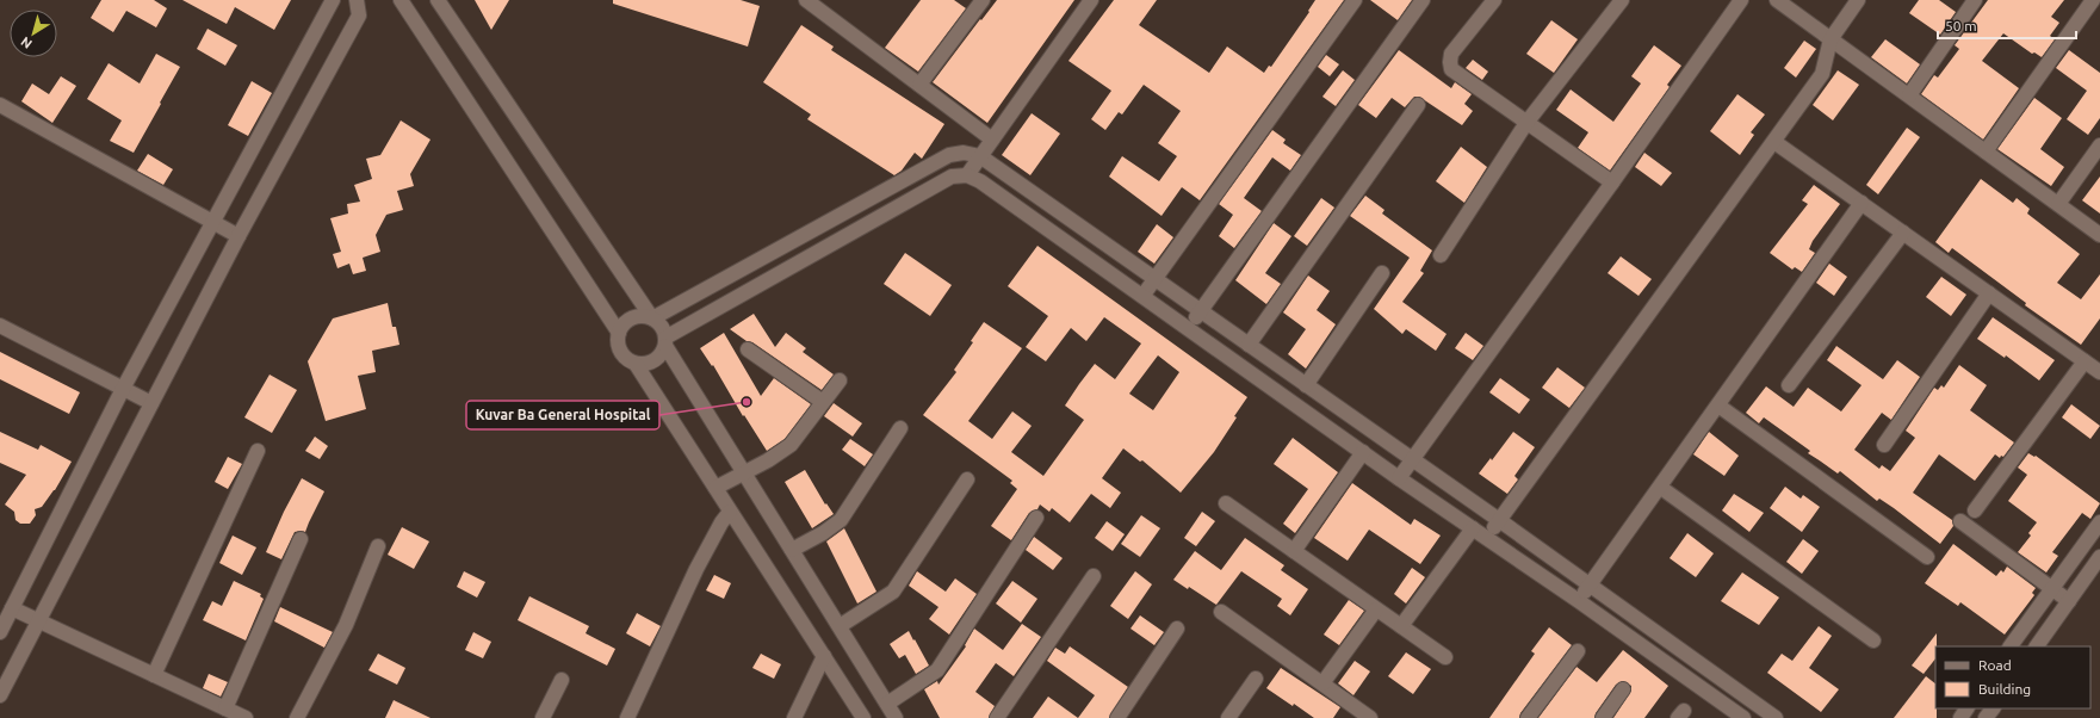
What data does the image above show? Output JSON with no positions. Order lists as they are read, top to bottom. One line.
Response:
{"places":["Kuvar Ba General Hospital"],"legend":["Road","Building"],"scale_bar":"50 m","north":"bottom left"}
